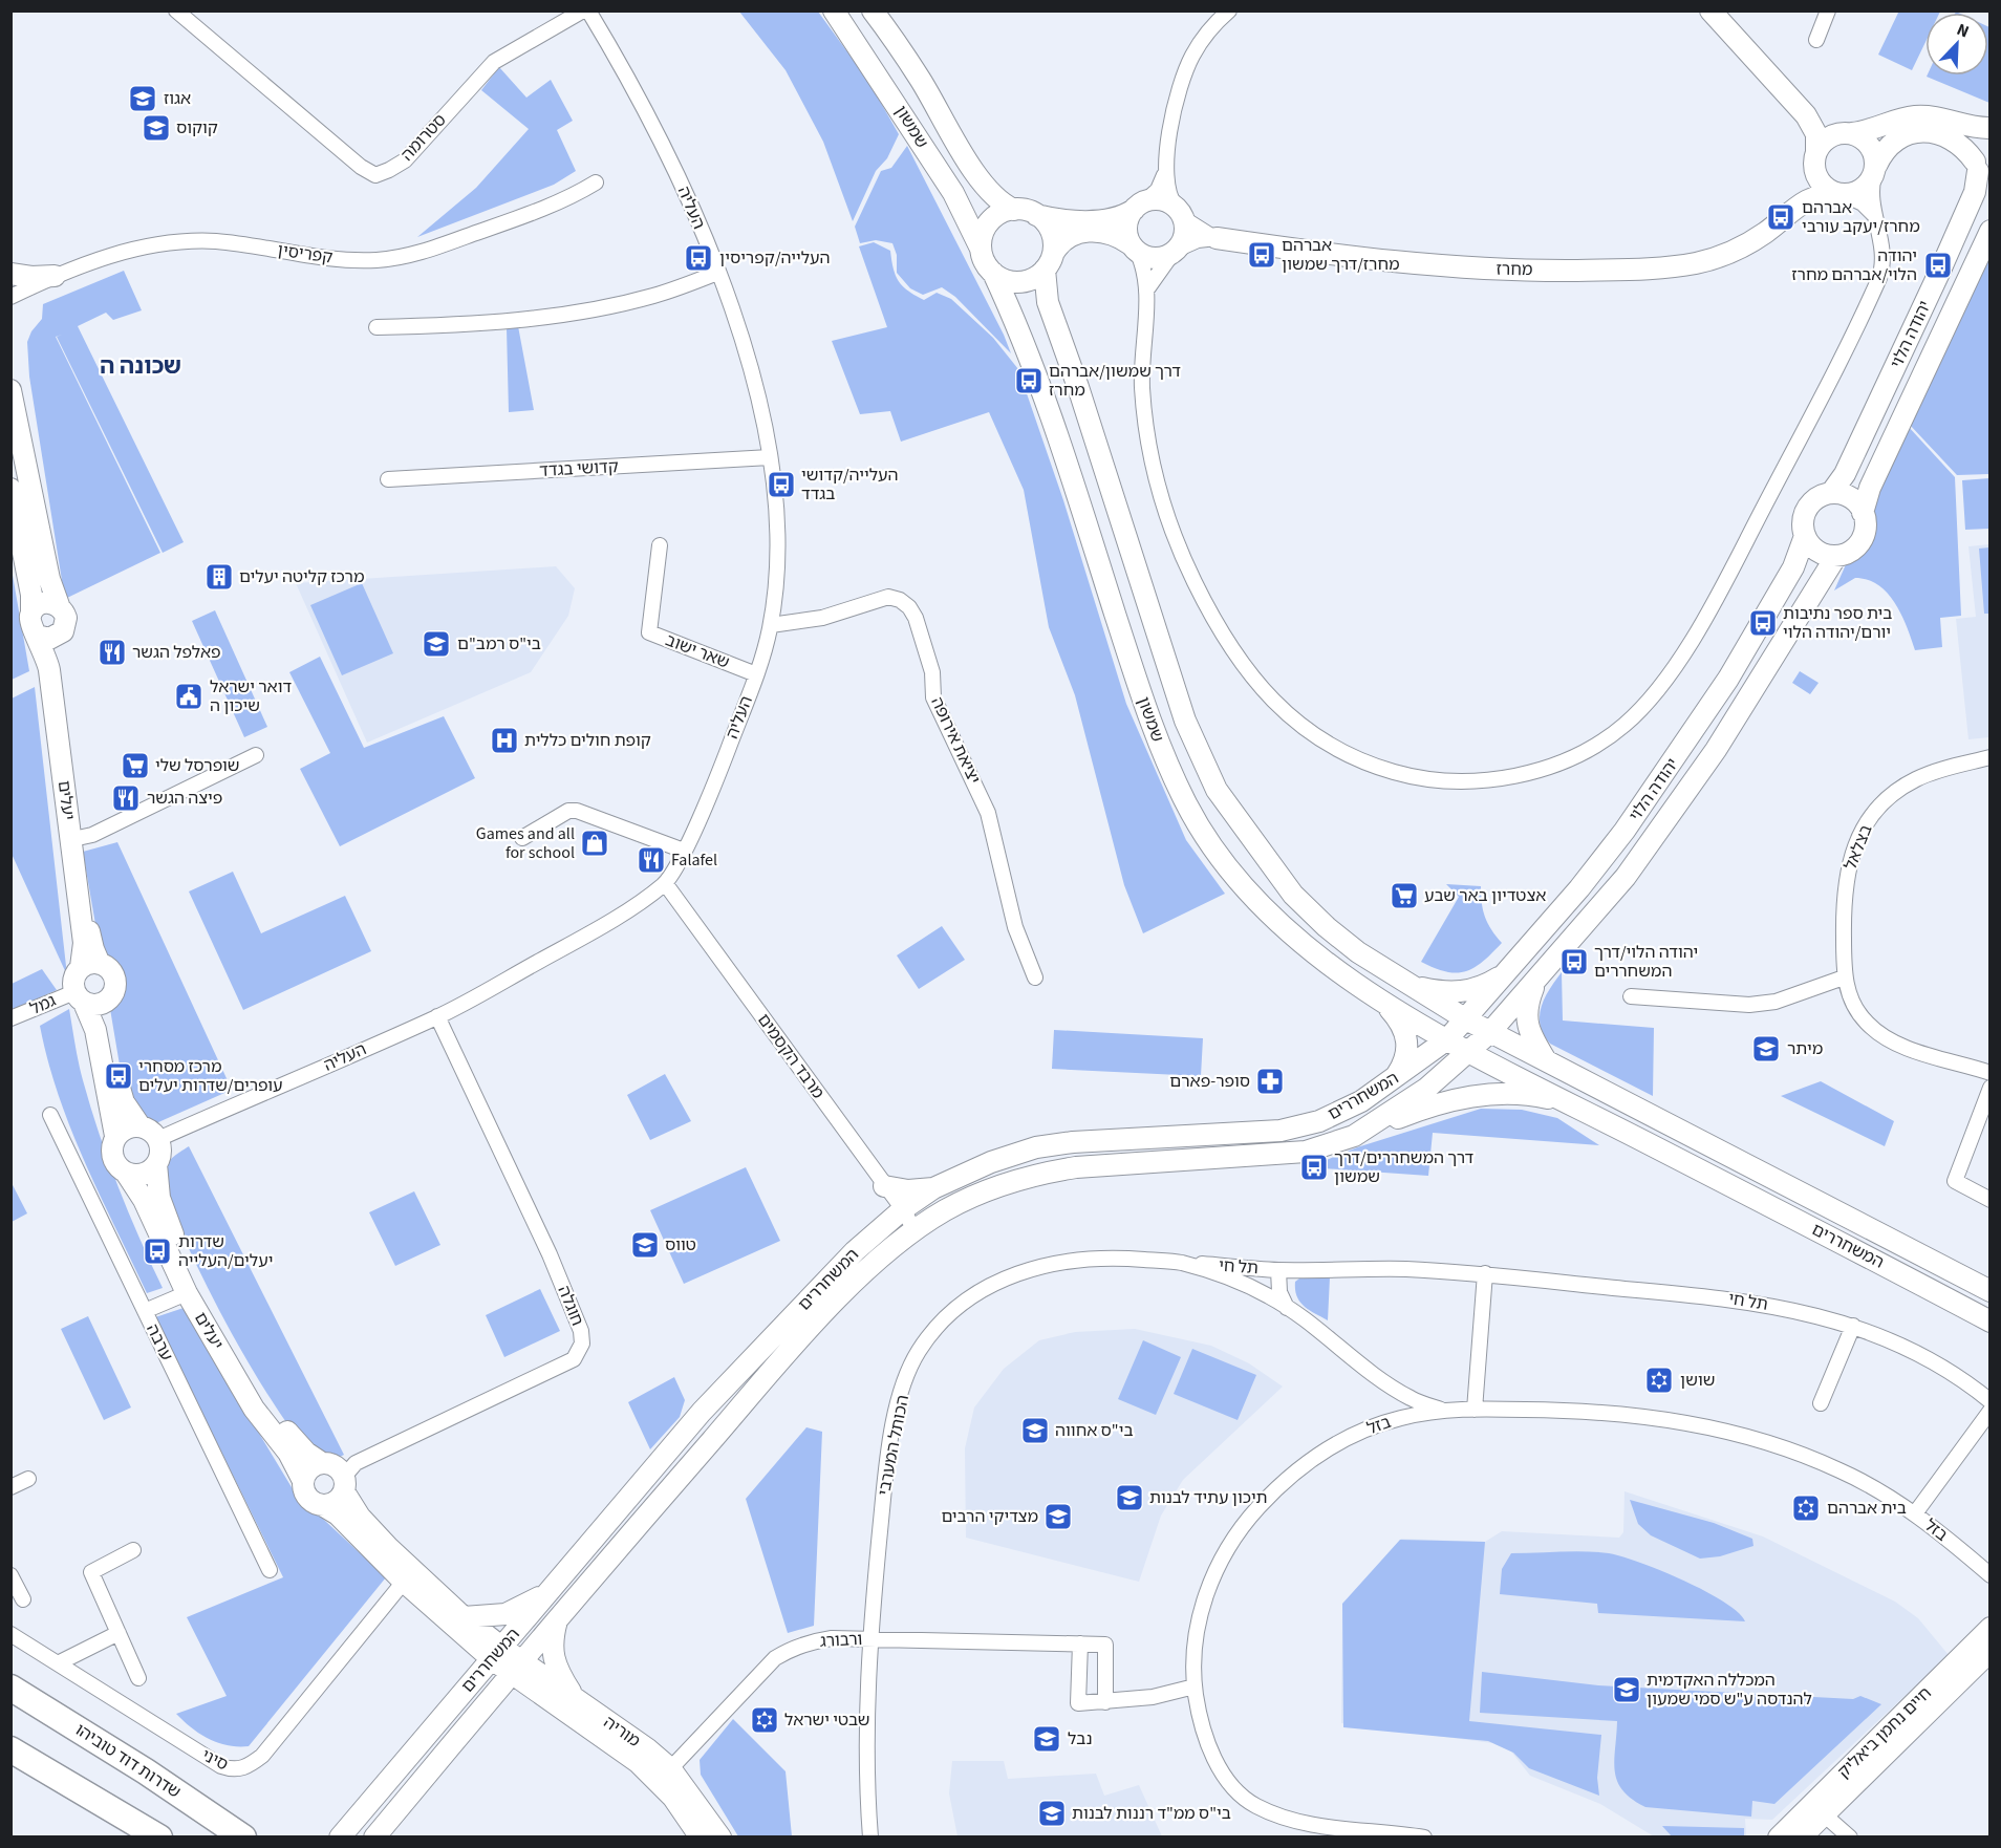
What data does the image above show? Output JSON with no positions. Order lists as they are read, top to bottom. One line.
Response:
{"streets":{"highway":["שדרות דוד טוביהו"],"main road":["שמשון","מחרז","יהודה הלוי","יעלים","המשחררים","מוריה","חיים נחמן ביאליק"],"street":["סטרומה","העליה","קפריסין","קדושי בגדד","שאר ישוב","יציאת אירופה","בצלאל","גמל","מרבד הקסמים","תל חי","חוגלה","ערבה","בזל","הכותל המערבי","ורבורג","סיני"]},"crossings":[["שמשון","יהודה הלוי"],["שמשון","המשחררים"],["העליה","קדושי בגדד"],["העליה","שאר ישוב"],["העליה","יציאת אירופה"],["העליה","יעלים"],["העליה","מרבד הקסמים"],["העליה","חוגלה"],["יהודה הלוי","המשחררים"],["יעלים","גמל"],["יעלים","חוגלה"],["מרבד הקסמים","המשחררים"],["המשחררים","מוריה"],["תל חי","הכותל המערבי"],["בזל","הכותל המערבי"],["הכותל המערבי","ורבורג"],["ורבורג","מוריה"]],"districts":["שכונה ה"],"places":{"school or university":["אגוז","קוקוס","בי\"ס רמב\"ם","מיתר","טווס","בי\"ס אחווה","תיכון עתיד לבנות","מצדיקי הרבים","המכללה האקדמית להנדסה ע\"ש סמי שמעון","נבל","בי\"ס ממ\"ד רננות לבנות"],"bus stop":["אברהם מחרז/יעקב עורבי","אברהם מחרז/דרך שמשון","העלייה/קפריסין","יהודה הלוי/אברהם מחרז","דרך שמשון/אברהם מחרז","העלייה/קדושי בגדד","בית ספר נתיבות יורם/יהודה הלוי","יהודה הלוי/דרך המשחררים","מרכז מסחרי עופרים/שדרות יעלים","דרך המשחררים/דרך שמשון","שדרות יעלים/העלייה"],"building":["מרכז קליטה יעלים"],"restaurant":["פאלפל הגשר","פיצה הגשר","Falafel"],"public building":["דואר ישראל שיכון ה"],"hospital":["קופת חולים כללית"],"supermarket":["שופרסל שלי","אצטדיון באר שבע"],"shop":["Games and all for school"],"pharmacy":["סופר-פארם"],"synagogue":["שושן","בית אברהם","שבטי ישראל"]},"north":"top right"}
